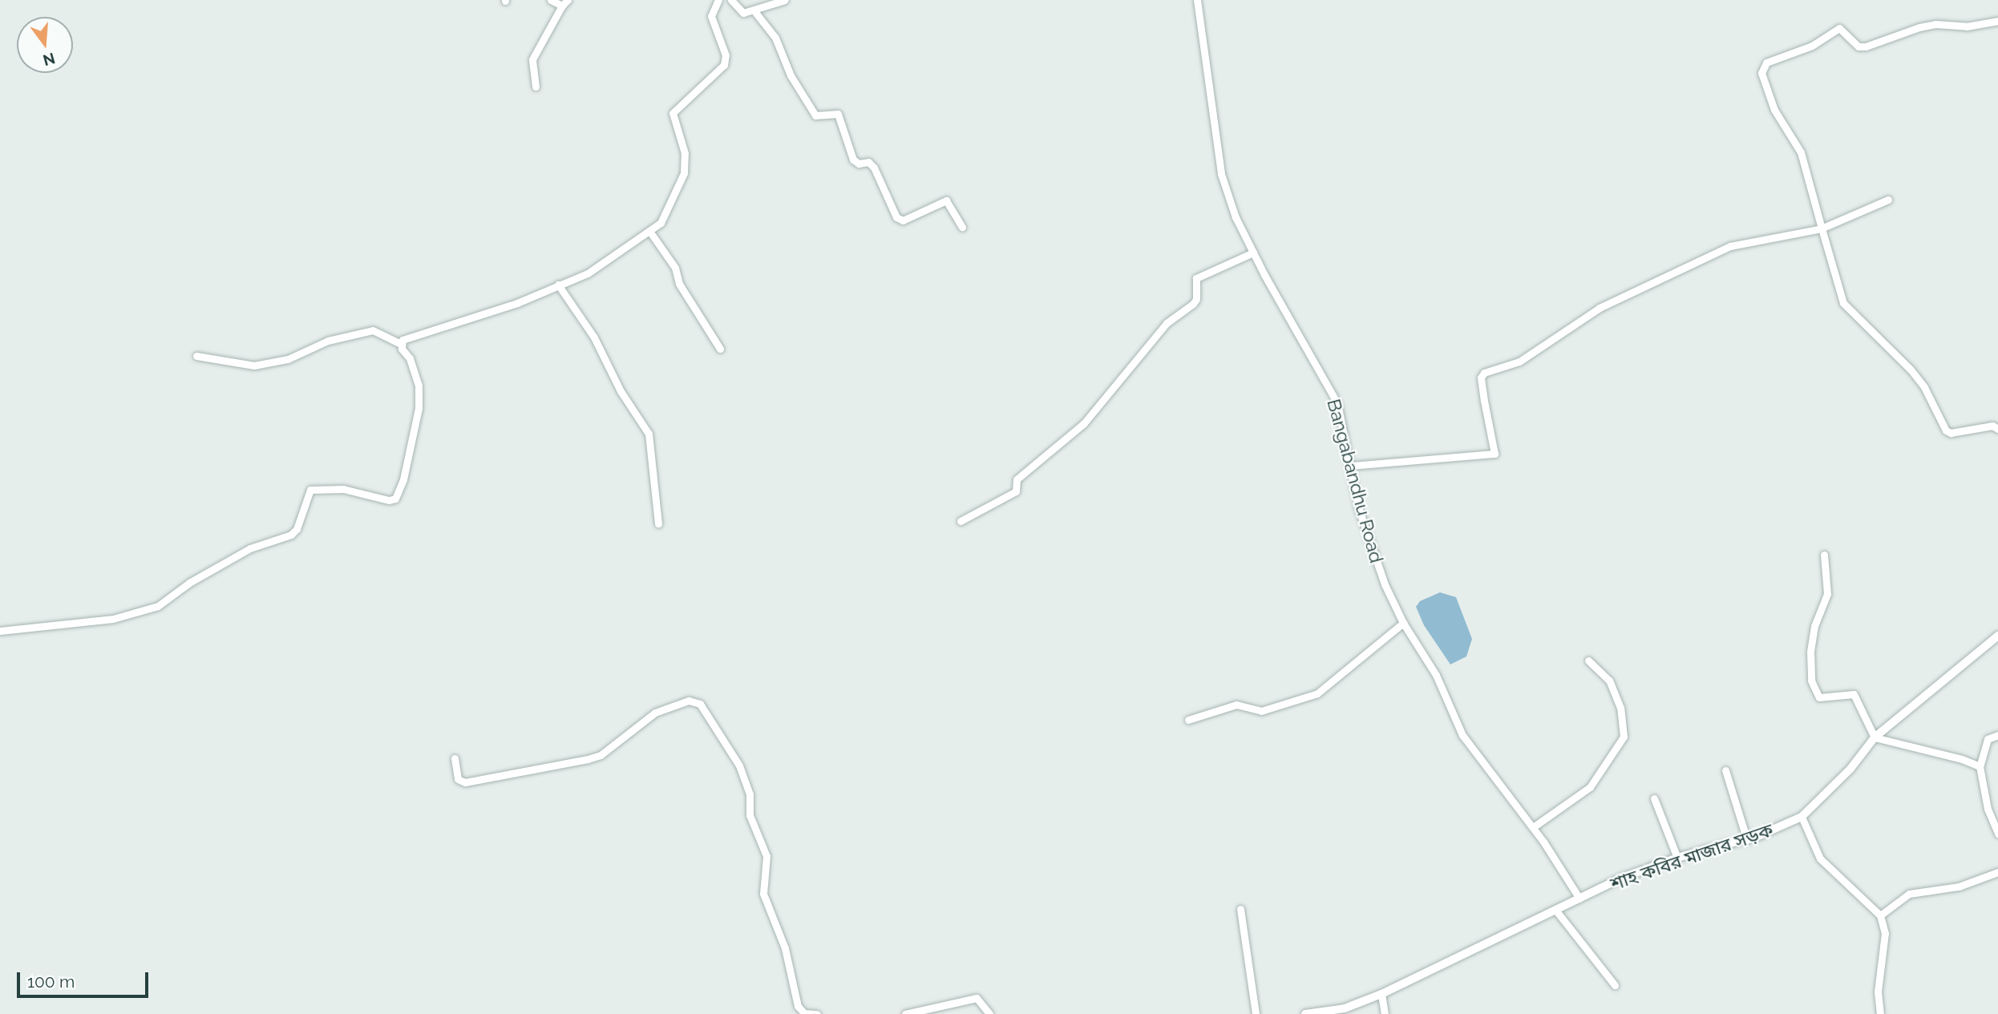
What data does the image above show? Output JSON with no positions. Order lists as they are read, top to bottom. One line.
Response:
{"streets":{"street":["Bangabandhu Road","শাহ কবির মাজার সড়ক"]},"crossings":[["Bangabandhu Road","শাহ কবির মাজার সড়ক"]],"scale_bar":"100 m","north":"bottom"}
